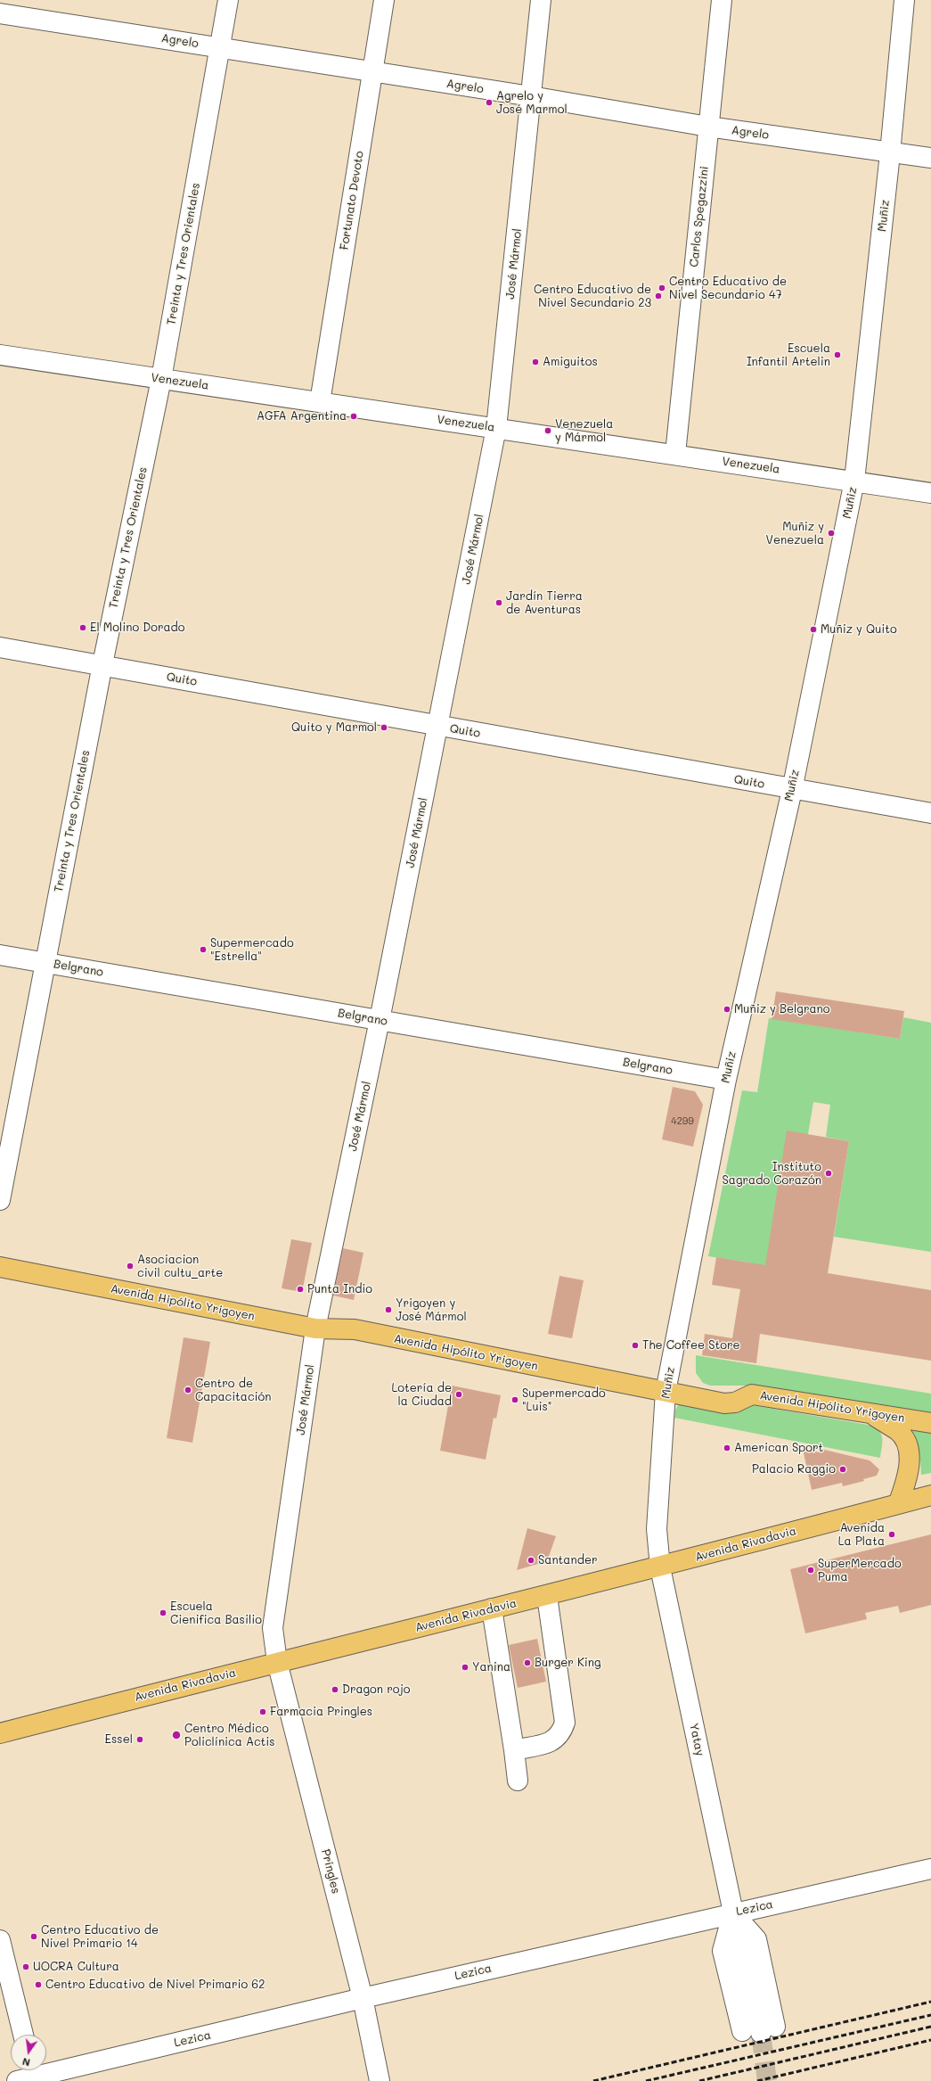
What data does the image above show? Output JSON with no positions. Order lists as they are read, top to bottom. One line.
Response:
{"streets":{"main road":["Avenida Hipólito Yrigoyen","Avenida Rivadavia"],"street":["Agrelo","Fortunato Devoto","Muñiz","Carlos Spegazzini","Treinta y Tres Orientales","José Mármol","Venezuela","Quito","Belgrano","Yatay","Pringles","Lezica"]},"crossings":[["Agrelo","Fortunato Devoto"],["Agrelo","Muñiz"],["Agrelo","Carlos Spegazzini"],["Agrelo","Treinta y Tres Orientales"],["Agrelo","José Mármol"],["Fortunato Devoto","Venezuela"],["Muñiz","Venezuela"],["Muñiz","Quito"],["Muñiz","Belgrano"],["Muñiz","Avenida Hipólito Yrigoyen"],["Muñiz","Avenida Rivadavia"],["Muñiz","Yatay"],["Carlos Spegazzini","Venezuela"],["Treinta y Tres Orientales","Venezuela"],["Treinta y Tres Orientales","Quito"],["Treinta y Tres Orientales","Belgrano"],["José Mármol","Venezuela"],["José Mármol","Quito"],["José Mármol","Belgrano"],["José Mármol","Avenida Hipólito Yrigoyen"],["José Mármol","Avenida Rivadavia"],["José Mármol","Pringles"],["Avenida Rivadavia","Yatay"],["Avenida Rivadavia","Pringles"],["Yatay","Lezica"],["Pringles","Lezica"]],"places":["Agrelo y José Marmol","Centro Educativo de Nivel Secundario 47","Centro Educativo de Nivel Secundario 23","Escuela Infantil Artelin","Amiguitos","AGFA Argentina","Venezuela y Mármol","Muñiz y Venezuela","Jardín Tierra de Aventuras","El Molino Dorado","Muñiz y Quito","Quito y Marmol","Supermercado \"Estrella\"","Muñiz y Belgrano","Instituto Sagrado Corazón","Asociacion civil cultu_arte","Punta Indio","Yrigoyen y José Mármol","The Coffee Store","Centro de Capacitación","Lotería de la Ciudad","Supermercado \"Luis\"","American Sport","Palacio Raggio","Avenida La Plata","Santander","SuperMercado Puma","Escuela Cienifica Basilio","Burger King","Yanina","Dragon rojo","Farmacia Pringles","Centro Médico Policlínica Actis","Essel","Centro Educativo de Nivel Primario 14","UOCRA Cultura","Centro Educativo de Nivel Primario 62"],"house_numbers":["4299"],"north":"bottom"}
